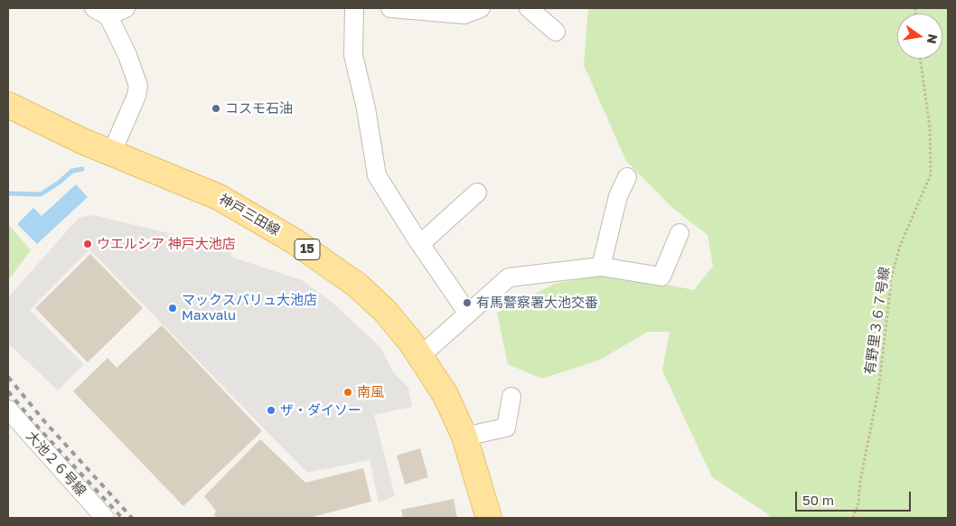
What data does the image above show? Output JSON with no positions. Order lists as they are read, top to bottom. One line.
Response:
{"streets":{"main road":["神戸三田線","15"],"street":["大池２６号線"],"path":["有野里３６７号線"]},"places":["コスモ石油","ウエルシア 神戸大池店","有馬警察署大池交番","マックスバリュ大池店 Maxvalu","南風","ザ・ダイソー"],"scale_bar":"50 m","north":"right"}
